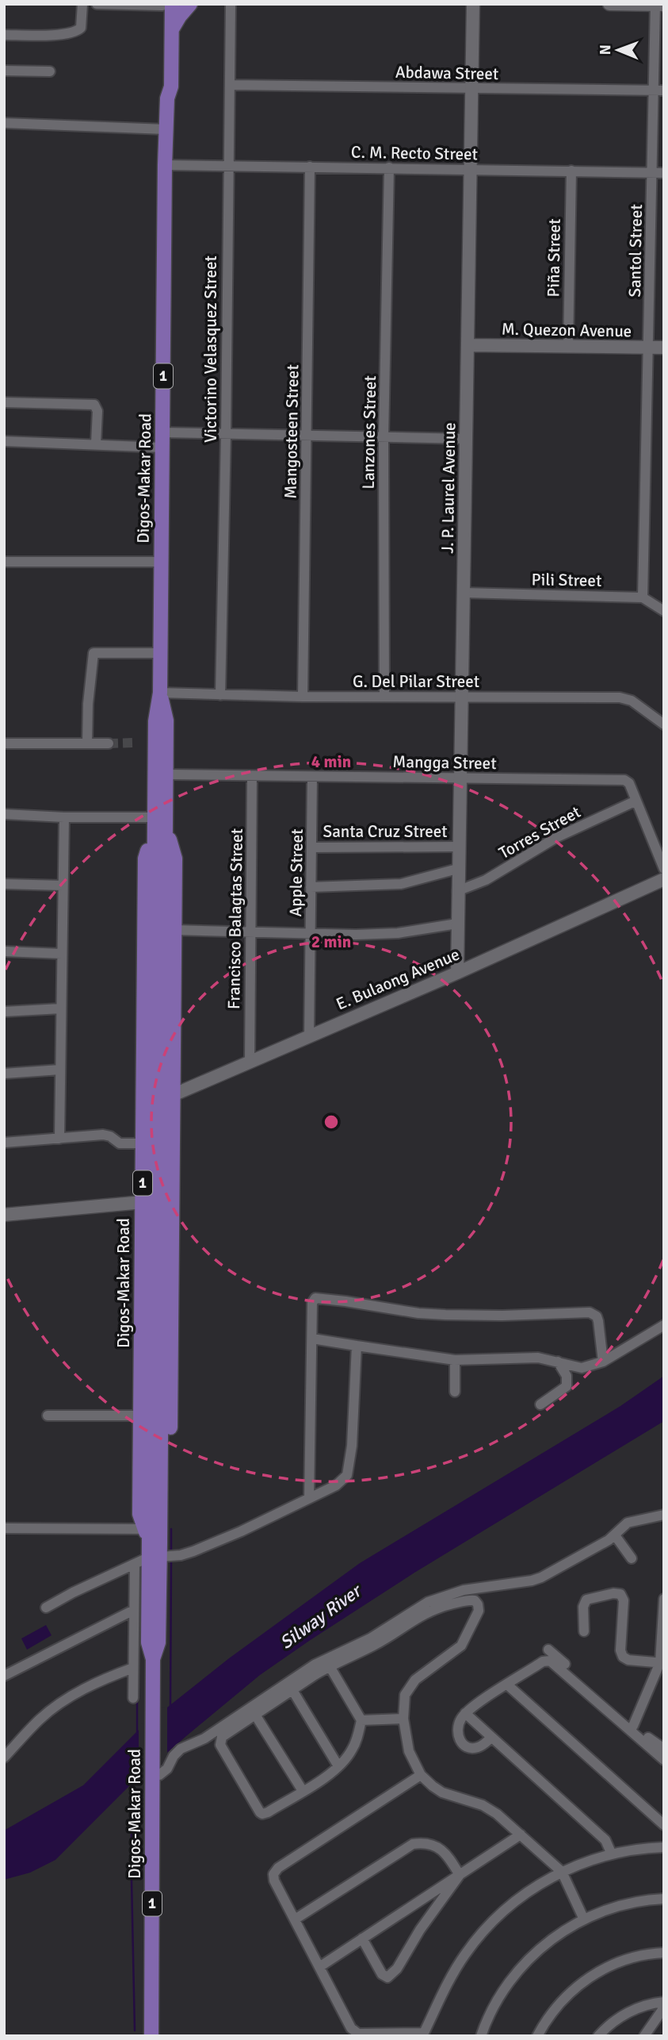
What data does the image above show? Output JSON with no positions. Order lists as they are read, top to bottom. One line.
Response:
{"streets":{"main road":["1","Digos-Makar Road"],"street":["Abdawa Street","C. M. Recto Street","Santol Street","Piña Street","M. Quezon Avenue","Victorino Velasquez Street","Mangosteen Street","Lanzones Street","J. P. Laurel Avenue","Pili Street","G. Del Pilar Street","Mangga Street","Santa Cruz Street","Torres Street","Apple Street","Francisco Balagtas Street","E. Bulaong Avenue"]},"crossings":[["Abdawa Street","Santol Street"],["Abdawa Street","Victorino Velasquez Street"],["Abdawa Street","J. P. Laurel Avenue"],["C. M. Recto Street","Santol Street"],["C. M. Recto Street","Piña Street"],["C. M. Recto Street","Victorino Velasquez Street"],["C. M. Recto Street","Mangosteen Street"],["C. M. Recto Street","Lanzones Street"],["C. M. Recto Street","Digos-Makar Road"],["C. M. Recto Street","J. P. Laurel Avenue"],["Santol Street","M. Quezon Avenue"],["Santol Street","Pili Street"],["Piña Street","M. Quezon Avenue"],["M. Quezon Avenue","J. P. Laurel Avenue"],["Victorino Velasquez Street","G. Del Pilar Street"],["Mangosteen Street","G. Del Pilar Street"],["Lanzones Street","G. Del Pilar Street"],["Digos-Makar Road","G. Del Pilar Street"],["Digos-Makar Road","Mangga Street"],["Digos-Makar Road","E. Bulaong Avenue"],["J. P. Laurel Avenue","Pili Street"],["J. P. Laurel Avenue","G. Del Pilar Street"],["J. P. Laurel Avenue","Mangga Street"],["J. P. Laurel Avenue","Santa Cruz Street"],["J. P. Laurel Avenue","Torres Street"],["J. P. Laurel Avenue","E. Bulaong Avenue"],["Mangga Street","Torres Street"],["Mangga Street","Apple Street"],["Mangga Street","Francisco Balagtas Street"],["Santa Cruz Street","Apple Street"],["Apple Street","E. Bulaong Avenue"],["Francisco Balagtas Street","E. Bulaong Avenue"]],"water":["Silway River"],"north":"left","rings":["4 min","2 min"]}
